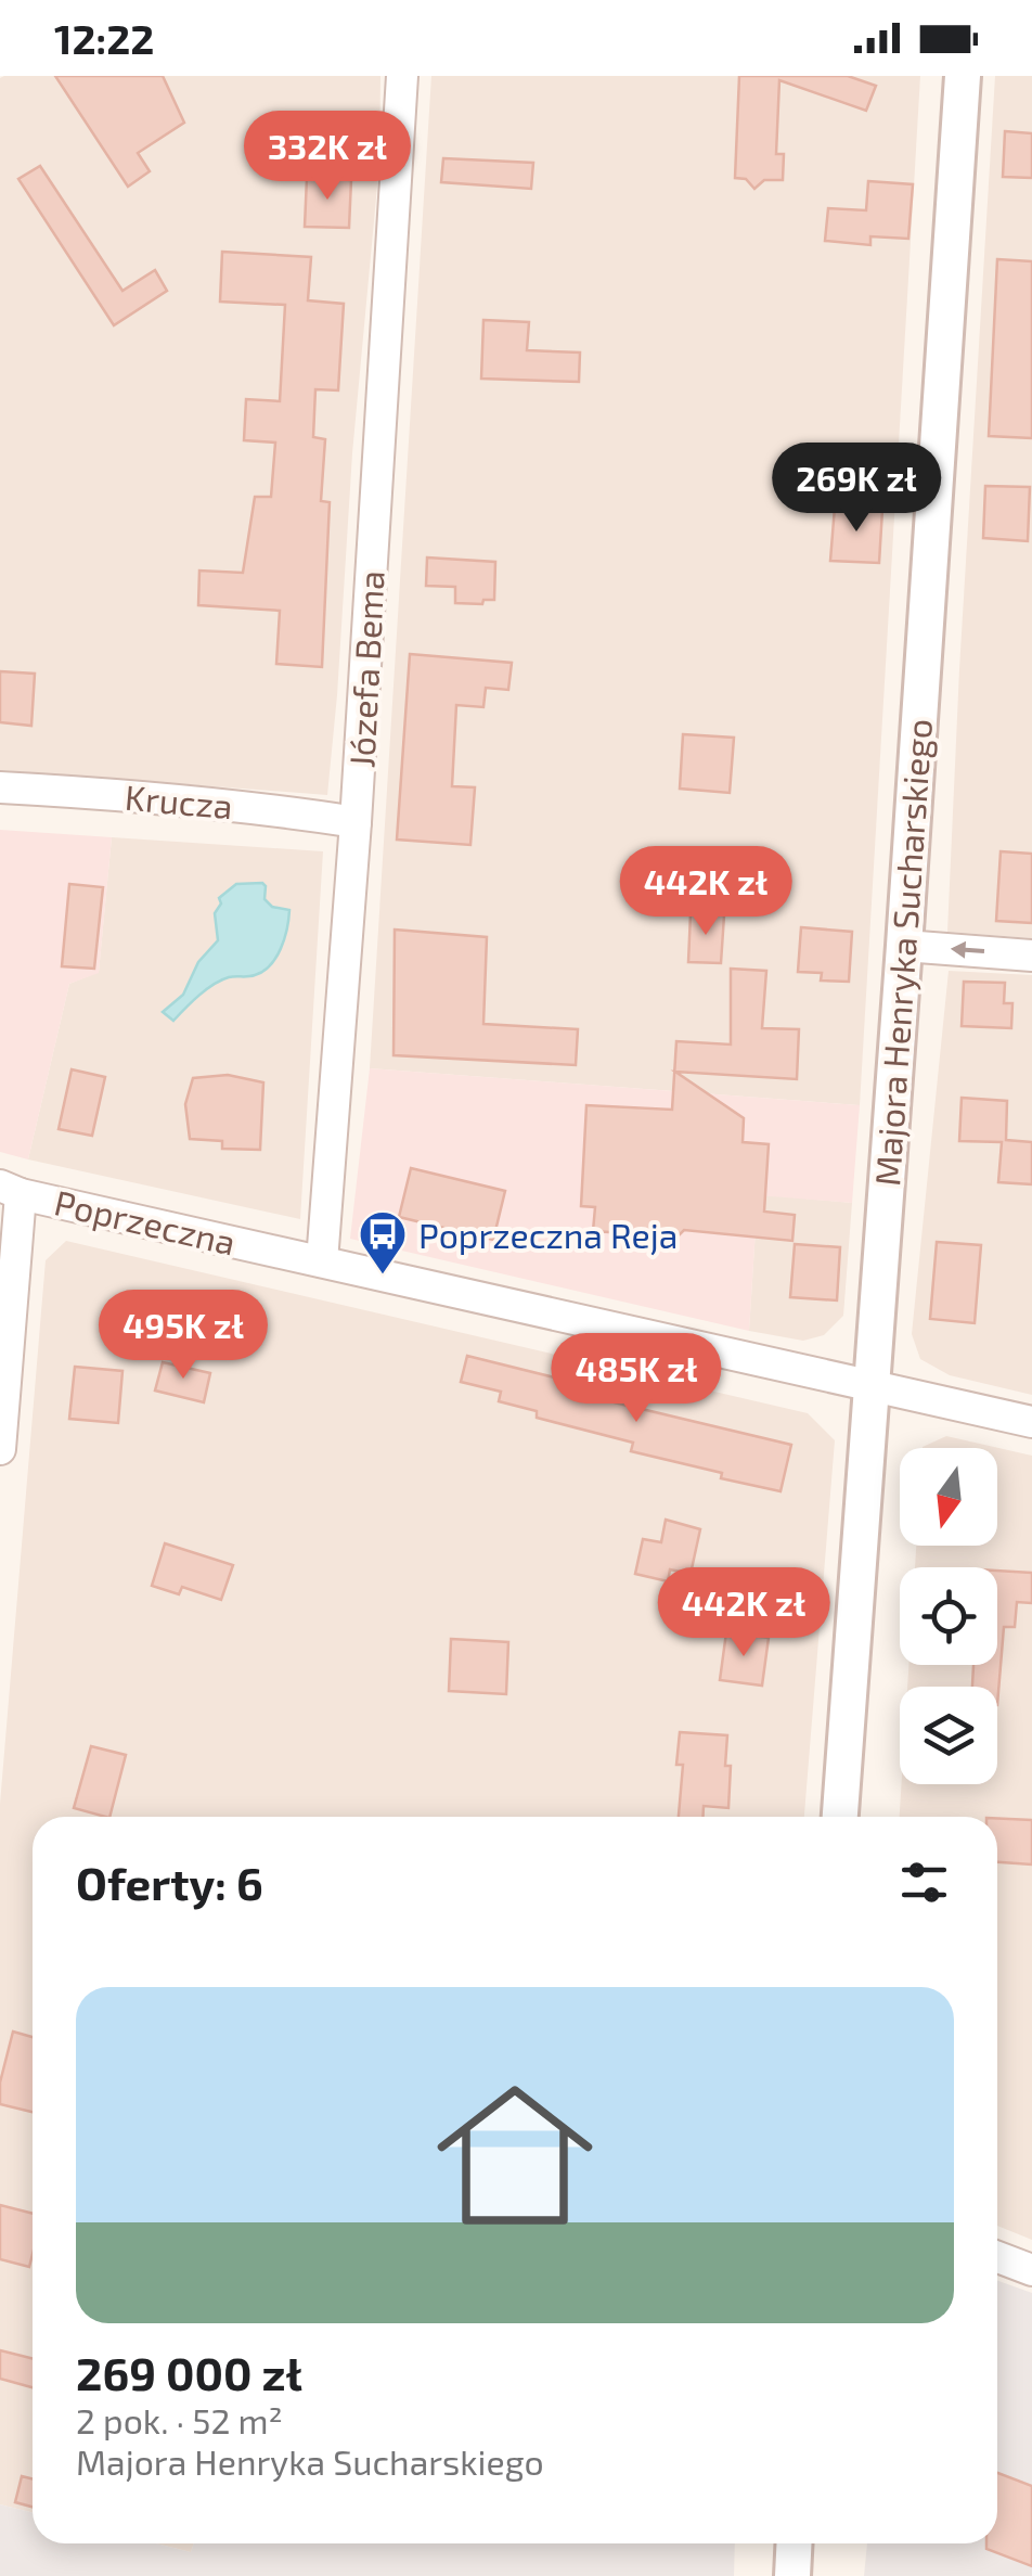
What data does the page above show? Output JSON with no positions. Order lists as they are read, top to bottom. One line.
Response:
{"streets":{"street":["Józefa Bema","Krucza","Majora Henryka Sucharskiego","Poprzeczna"]},"crossings":[["Józefa Bema","Krucza"],["Józefa Bema","Poprzeczna"],["Majora Henryka Sucharskiego","Poprzeczna"]],"places":{"bus stop":["Poprzeczna Reja"]},"north":"bottom","page":{"status":"12:22","price":["332K zł","269K zł","442K zł","495K zł","485K zł","442K zł"],"heading":"Oferty: 6","list":[{"name":"269 000 zł","note":"2 pok. · 52 m² · Majora Henryka Sucharskiego"}]}}
